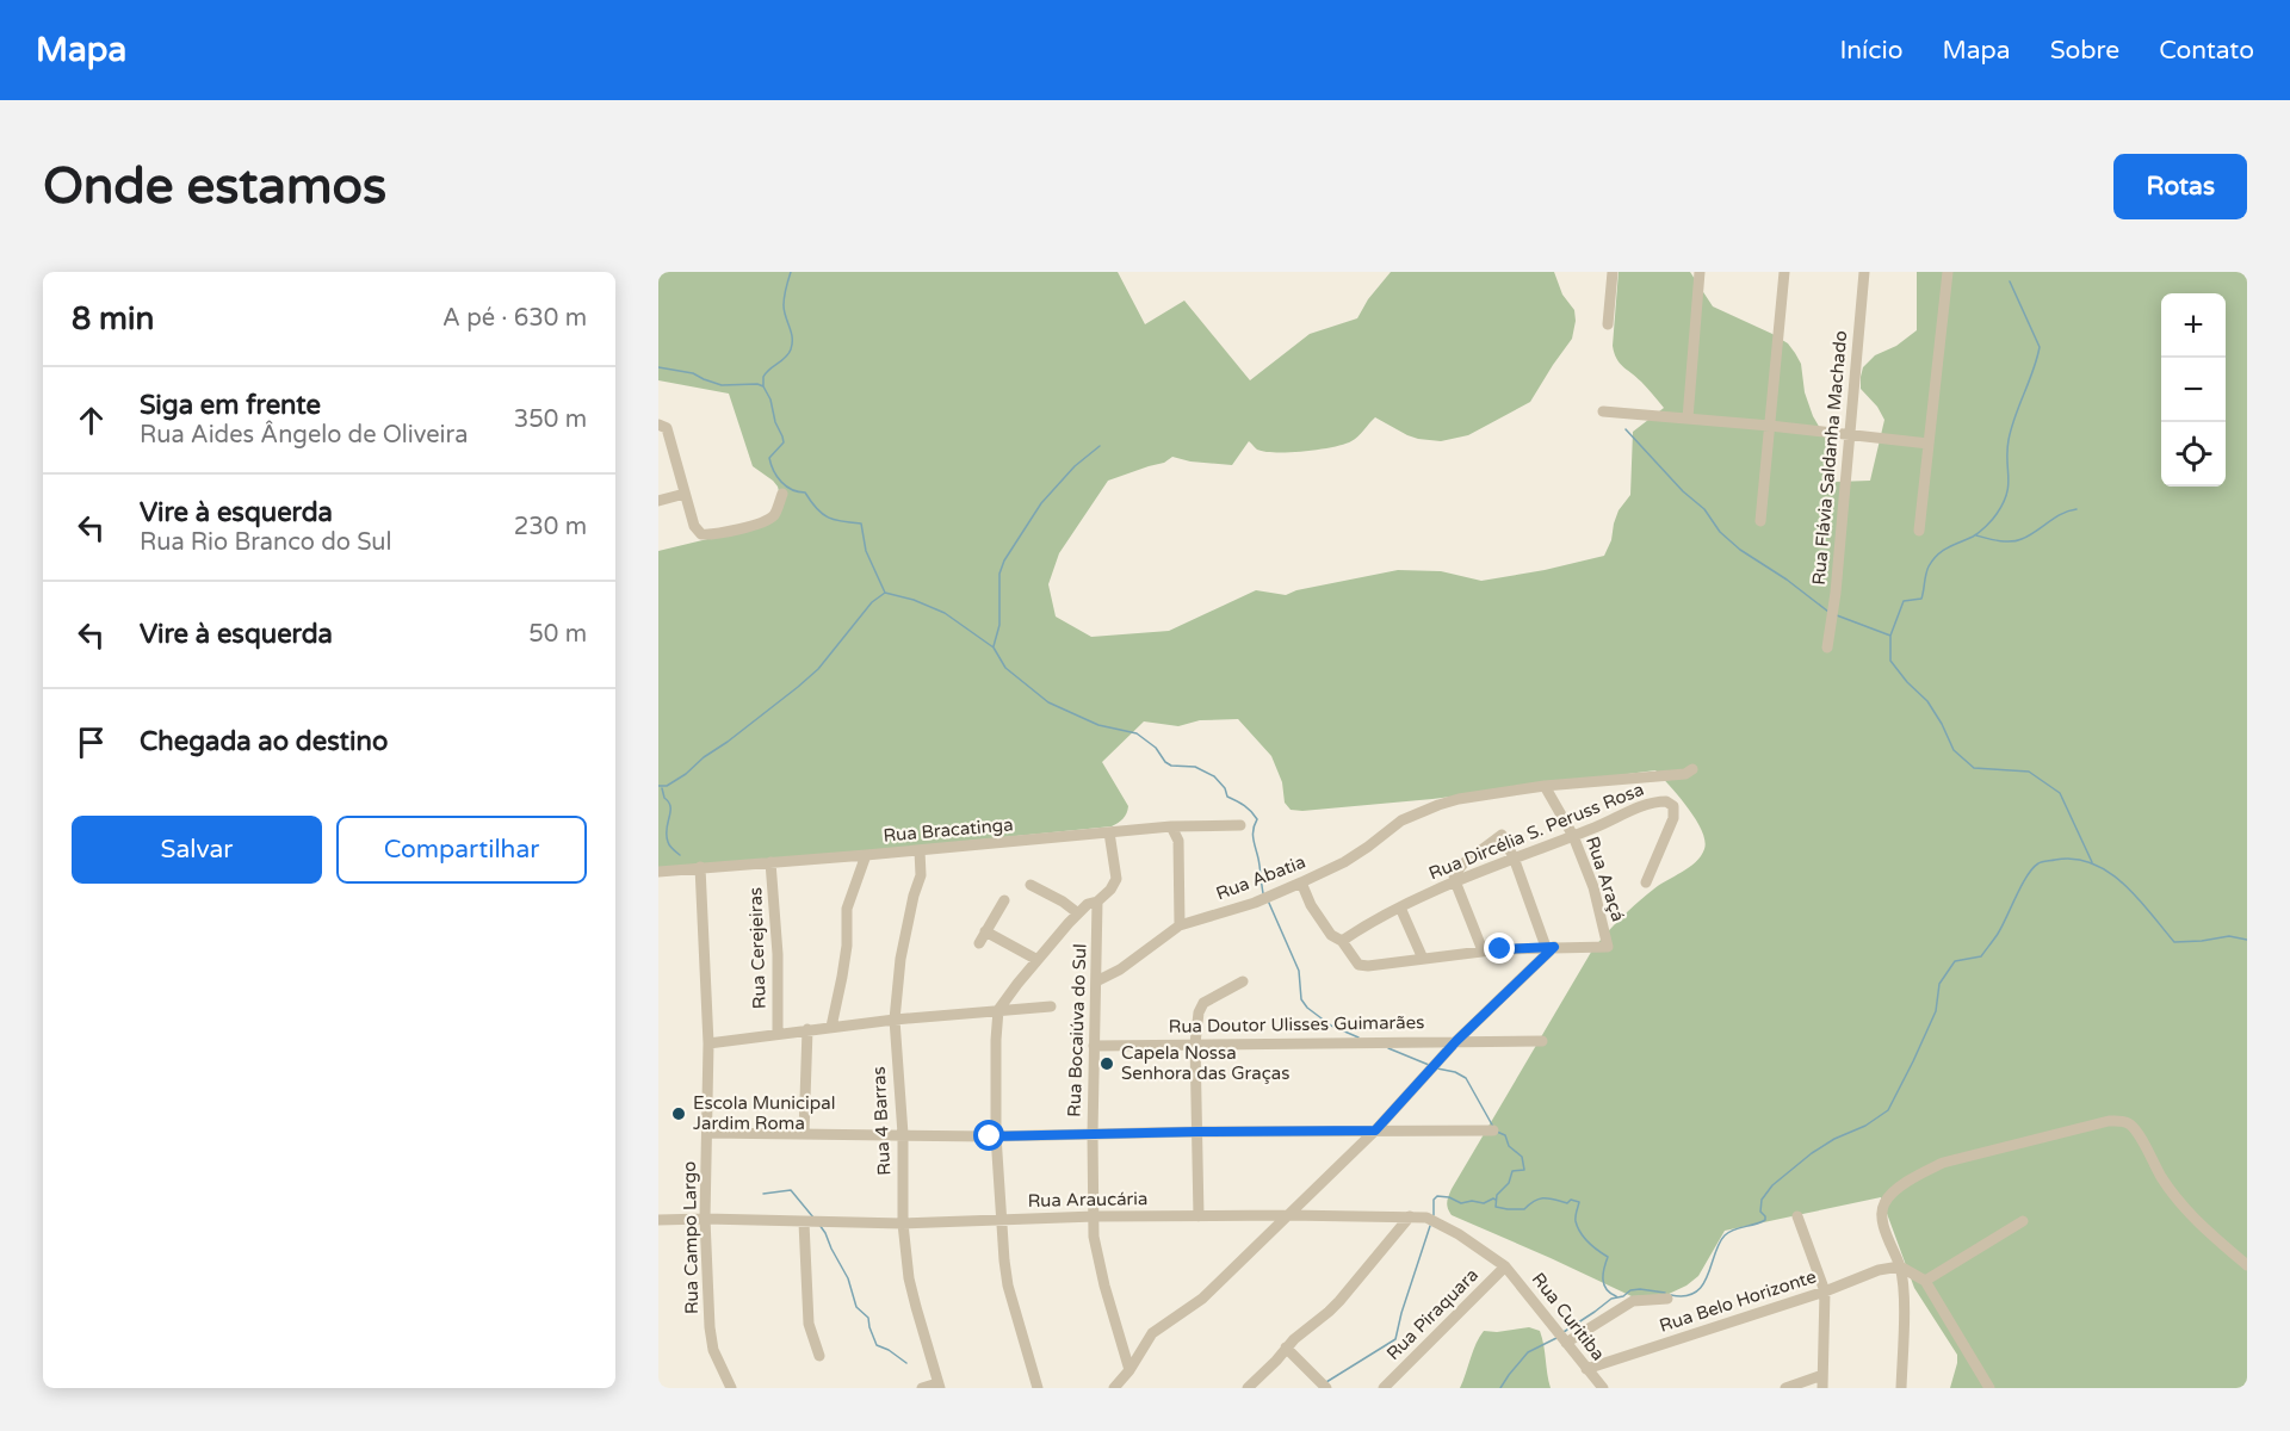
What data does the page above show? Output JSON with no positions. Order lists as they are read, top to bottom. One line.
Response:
{"streets":{"street":["Rua Flávia Saldanha Machado","Rua Bracatinga","Rua Dircélia S. Peruss Rosa","Rua Abatia","Rua Araçá","Rua Cerejeiras","Rua Doutor Ulisses Guimarães","Rua Bocaiúva do Sul","Rua 4 Barras","Rua Araucária","Rua Campo Largo","Rua Belo Horizonte","Rua Piraquara","Rua Curitiba"]},"crossings":[["Rua Bracatinga","Rua Cerejeiras"],["Rua Bracatinga","Rua 4 Barras"],["Rua Bracatinga","Rua Campo Largo"],["Rua Dircélia S. Peruss Rosa","Rua Araçá"],["Rua Abatia","Rua Araçá"],["Rua Abatia","Rua Bocaiúva do Sul"],["Rua Doutor Ulisses Guimarães","Rua Bocaiúva do Sul"],["Rua Bocaiúva do Sul","Rua Araucária"],["Rua 4 Barras","Rua Araucária"],["Rua Araucária","Rua Campo Largo"],["Rua Araucária","Rua Piraquara"],["Rua Araucária","Rua Curitiba"],["Rua Belo Horizonte","Rua Curitiba"],["Rua Piraquara","Rua Curitiba"]],"places":["Capela Nossa Senhora das Graças","Escola Municipal Jardim Roma"],"page":{"header":"Mapa","nav":["Início","Mapa","Sobre","Contato"],"buttons":["Rotas",["Salvar","Compartilhar"]],"title":"Onde estamos","heading":["8 min","A pé · 630 m"],"map_buttons":["+","−"],"list":[["Siga em frente","Rua Aides Ângelo de Oliveira","350 m"],["Vire à esquerda","Rua Rio Branco do Sul","230 m"],["Vire à esquerda","50 m"],"Chegada ao destino"]}}
